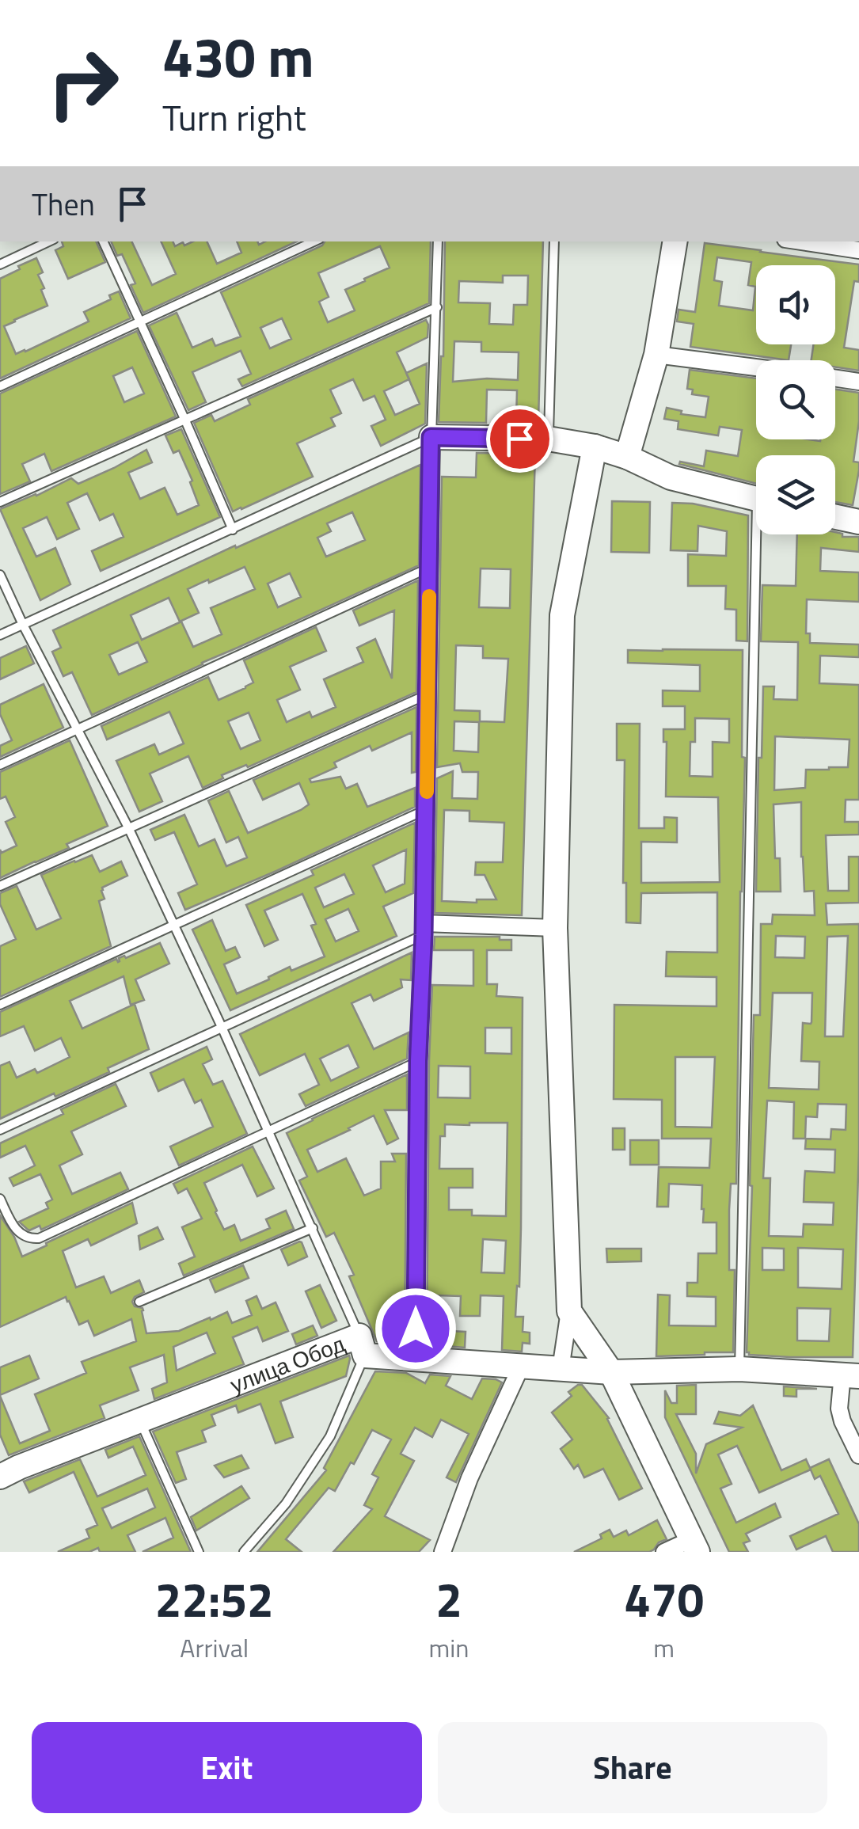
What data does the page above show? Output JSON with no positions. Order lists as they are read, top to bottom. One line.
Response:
{"streets":{"street":["улица Обод"]},"page":{"turn":["430 m","Turn right"],"then":"Then","eta":["22:52","Arrival","2","min","470","m"],"buttons":["Exit","Share"]}}
